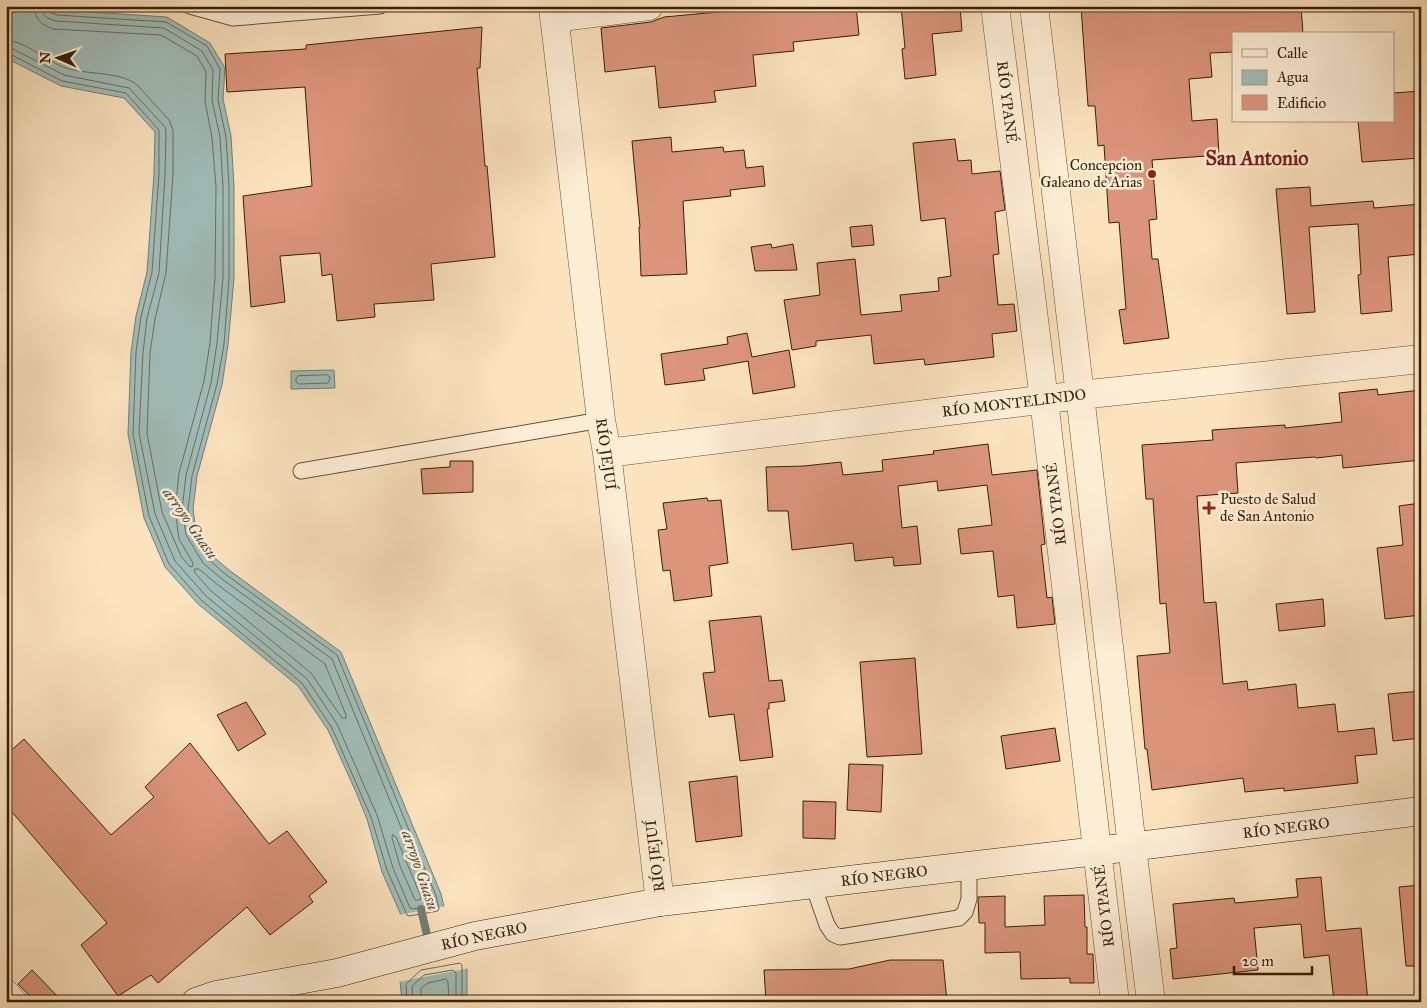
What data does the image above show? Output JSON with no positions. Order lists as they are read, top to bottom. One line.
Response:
{"streets":{"street":["RÍO YPANÉ","RÍO MONTELINDO","RÍO JEJUÍ","RÍO NEGRO"]},"crossings":[["RÍO YPANÉ","RÍO MONTELINDO"],["RÍO YPANÉ","RÍO NEGRO"],["RÍO MONTELINDO","RÍO JEJUÍ"],["RÍO JEJUÍ","RÍO NEGRO"]],"districts":["San Antonio"],"water":["arroyo Guasu"],"places":{"other":["Concepcion Galeano de Arias"],"health":["Puesto de Salud de San Antonio"]},"legend":["Calle","Agua","Edificio"],"scale_bar":"20 m","north":"left"}
